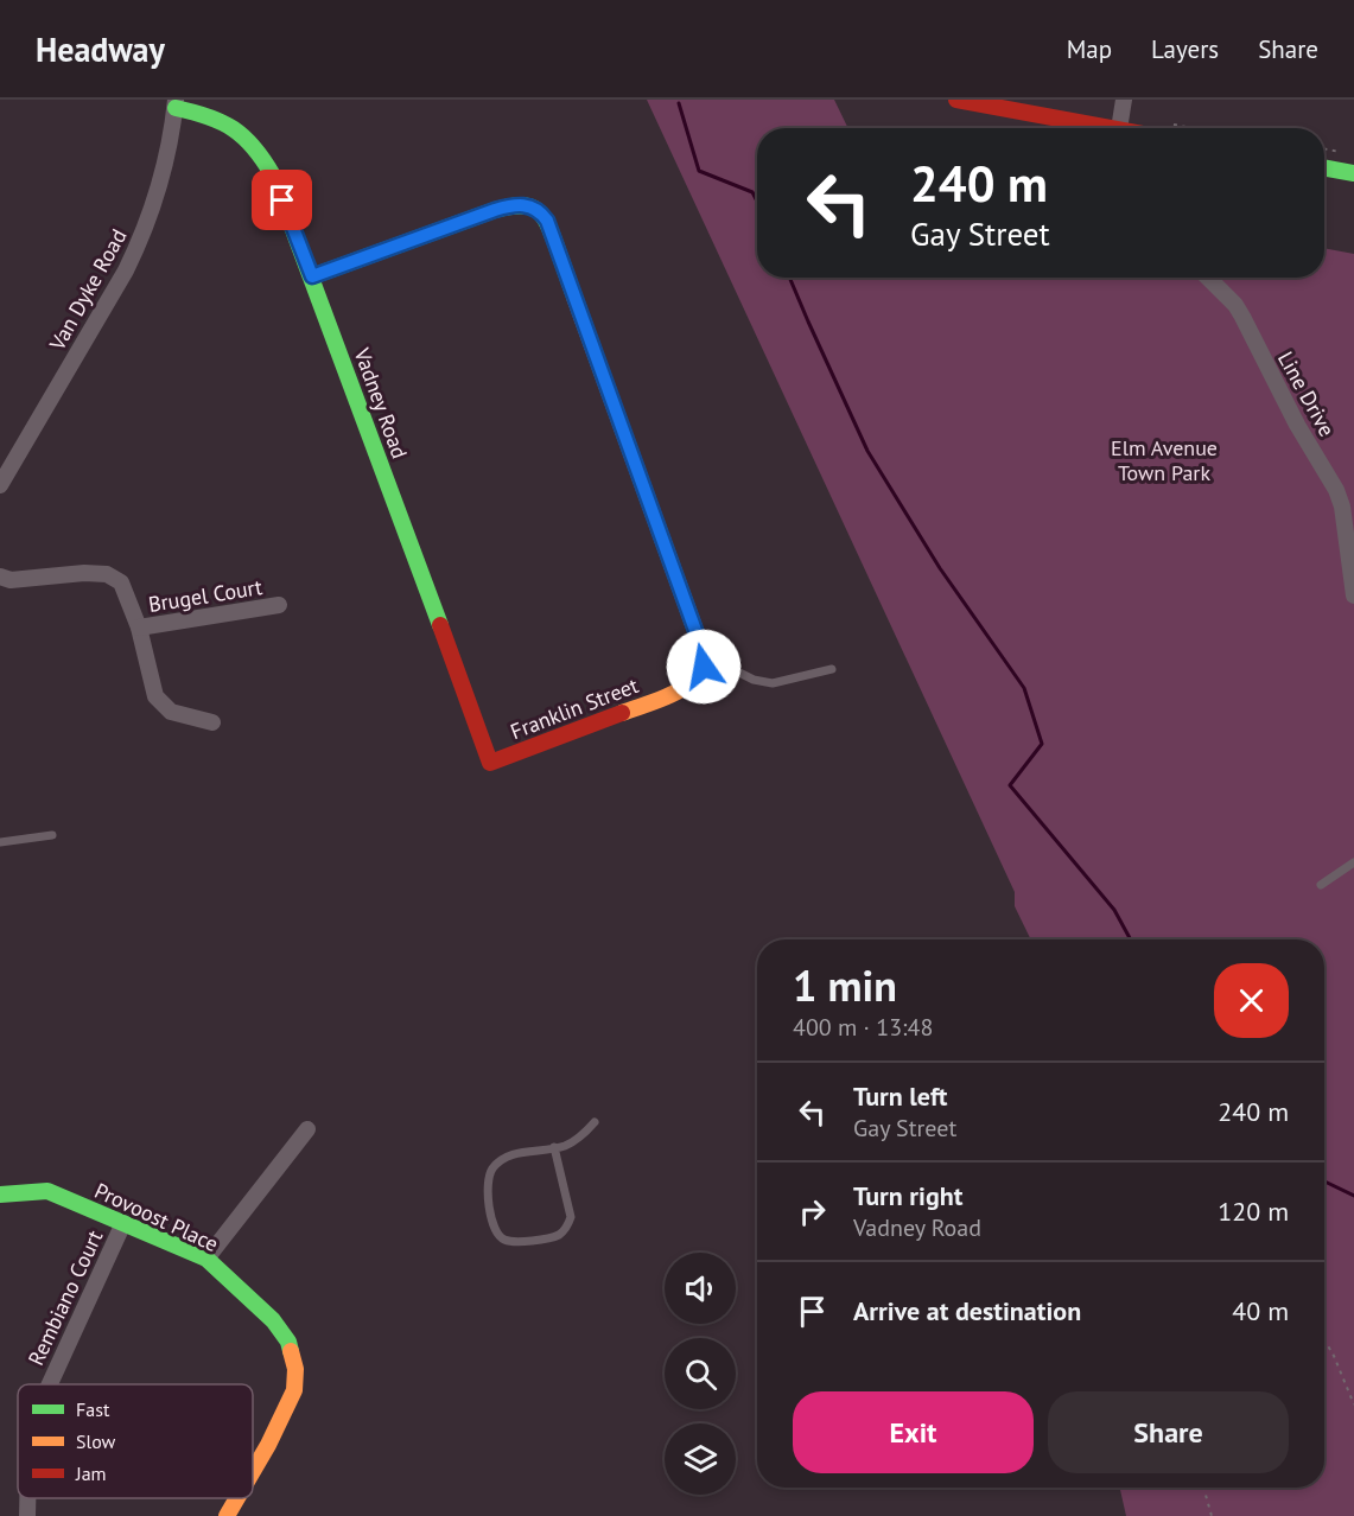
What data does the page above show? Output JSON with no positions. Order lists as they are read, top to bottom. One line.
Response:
{"streets":{"street":["Van Dyke Road","Line Drive","Vadney Road","Brugel Court","Franklin Street","Provoost Place","Rembiano Court"]},"crossings":[["Van Dyke Road","Vadney Road"],["Vadney Road","Franklin Street"],["Provoost Place","Rembiano Court"]],"parks":["Elm Avenue Town Park"],"legend":["Fast","Slow","Jam"],"page":{"header":"Headway","nav":["Map","Layers","Share"],"turn":["240 m","Gay Street"],"heading":["1 min","400 m · 13:48"],"list":[{"name":"Turn left","note":"Gay Street","value":"240 m"},{"name":"Turn right","note":"Vadney Road","value":"120 m"},{"name":"Arrive at destination","value":"40 m"}],"buttons":["Exit","Share"]}}
